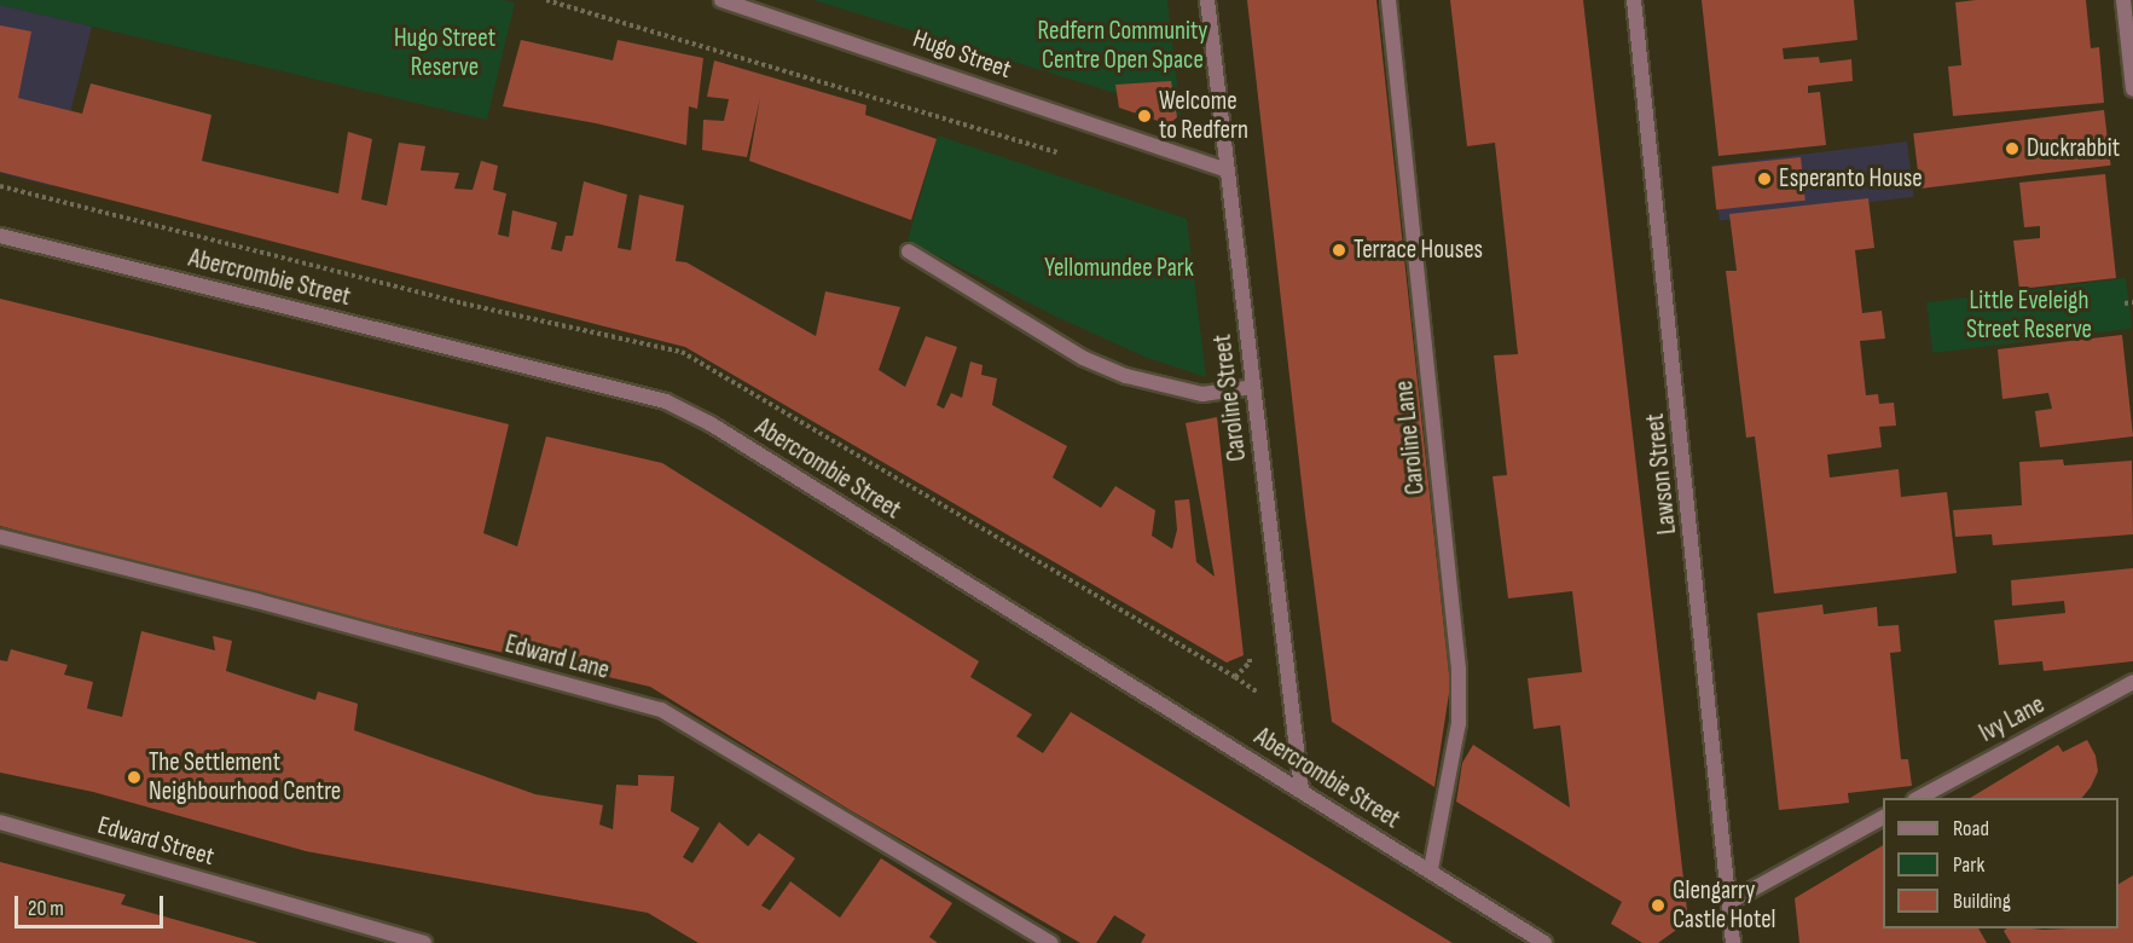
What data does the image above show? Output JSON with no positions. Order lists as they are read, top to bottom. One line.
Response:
{"streets":{"street":["Hugo Street","Abercrombie Street","Caroline Street","Caroline Lane","Lawson Street","Edward Lane","Ivy Lane","Edward Street"]},"crossings":[["Hugo Street","Caroline Street"],["Abercrombie Street","Caroline Street"],["Abercrombie Street","Caroline Lane"]],"parks":["Redfern Community Centre Open Space","Hugo Street Reserve","Yellomundee Park","Little Eveleigh Street Reserve"],"places":["Welcome to Redfern","Duckrabbit","Esperanto House","Terrace Houses","The Settlement Neighbourhood Centre","Glengarry Castle Hotel"],"legend":["Road","Park","Building"],"scale_bar":"20 m"}
